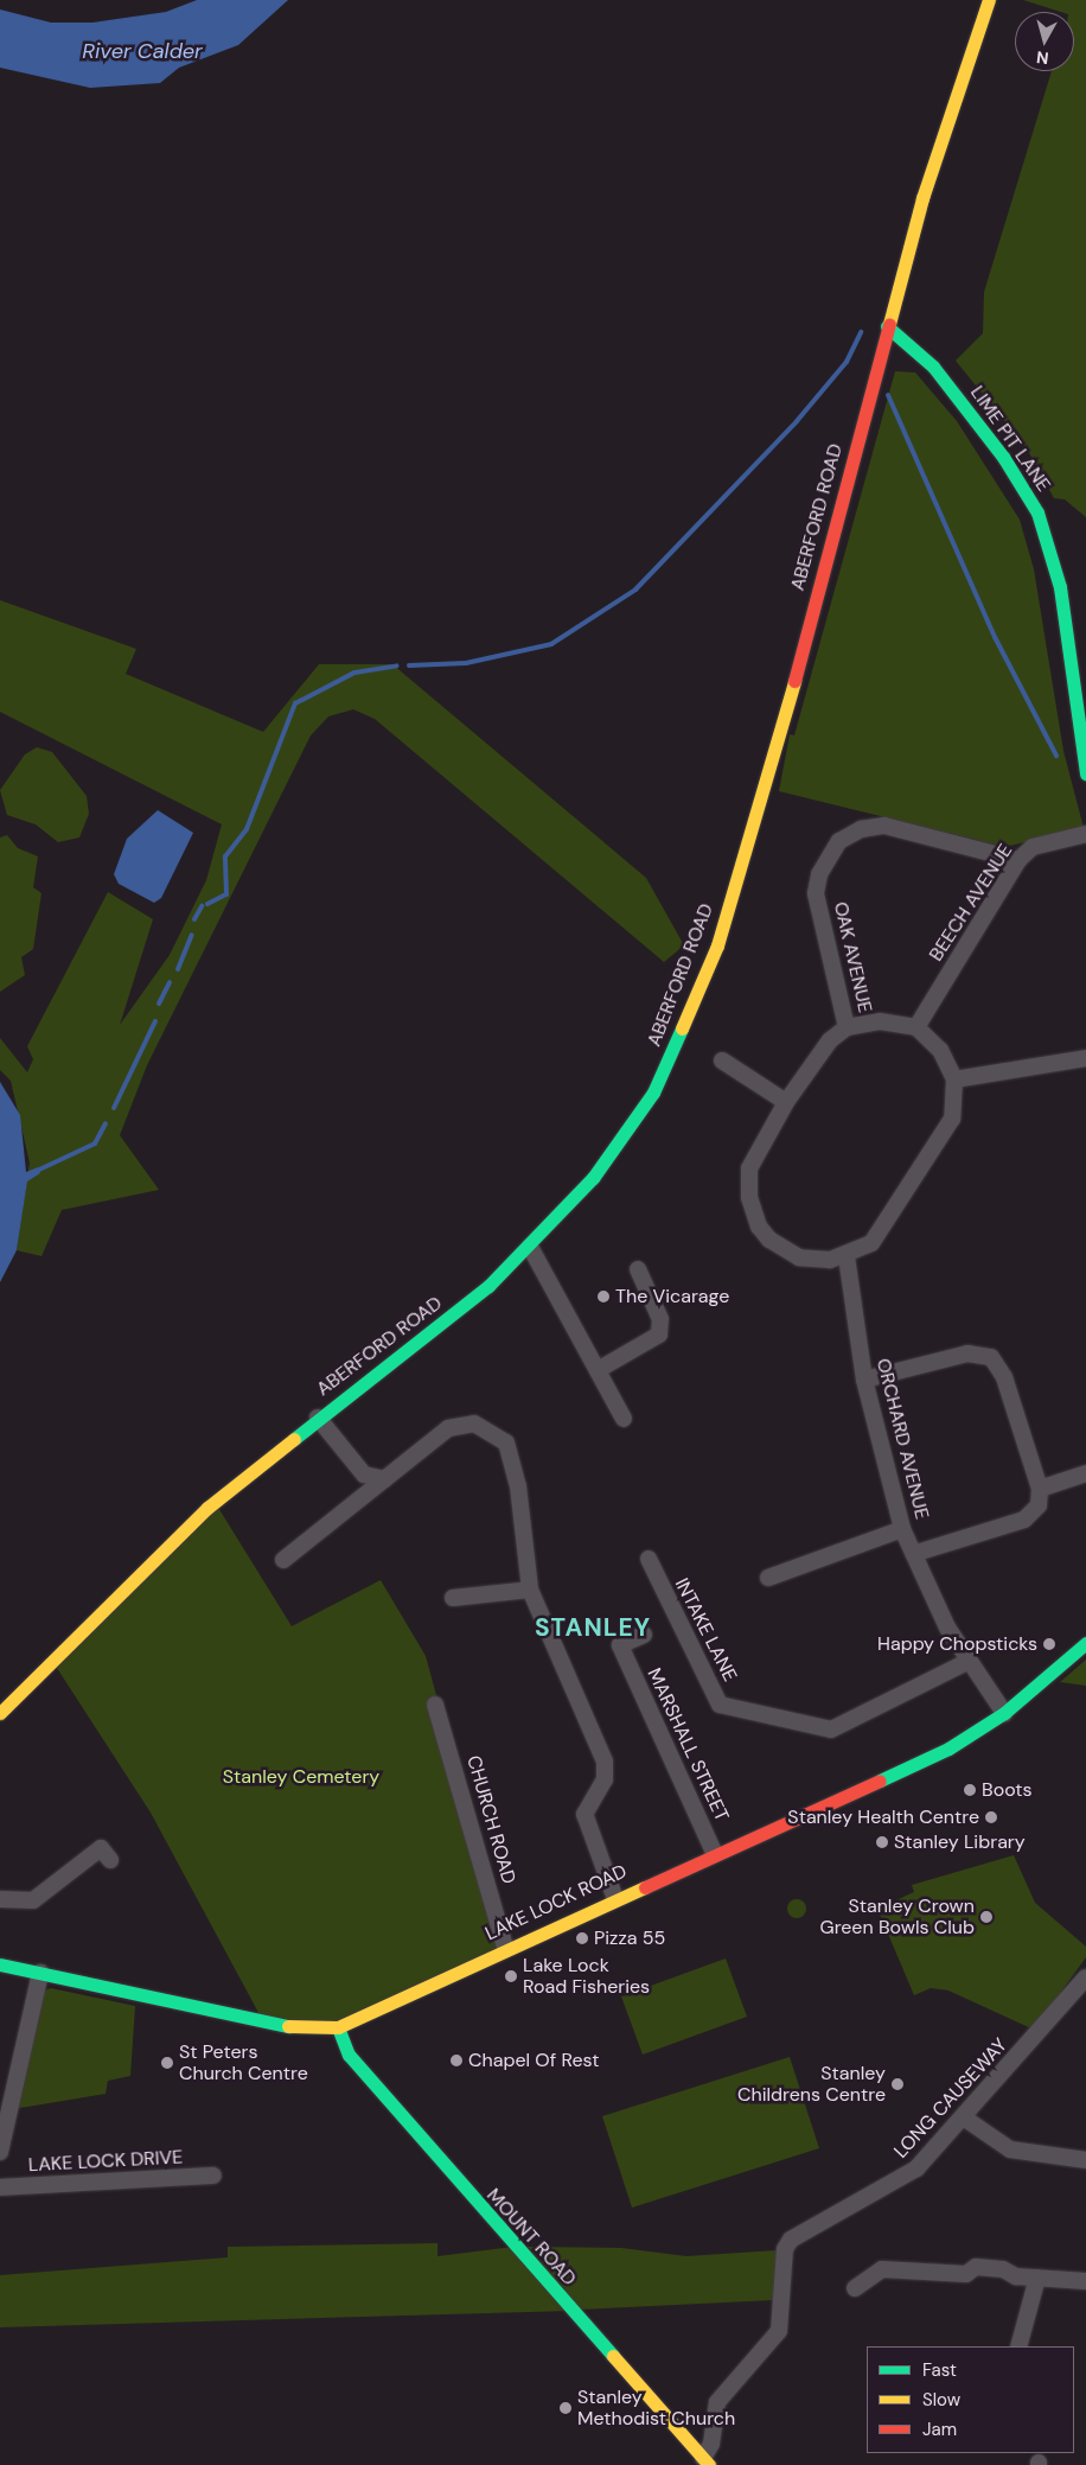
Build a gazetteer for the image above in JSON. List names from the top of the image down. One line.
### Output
{"streets":{"street":["LIME PIT LANE","ABERFORD ROAD","BEECH AVENUE","OAK AVENUE","ORCHARD AVENUE","INTAKE LANE","MARSHALL STREET","CHURCH ROAD","LAKE LOCK ROAD","LONG CAUSEWAY","LAKE LOCK DRIVE","MOUNT ROAD"]},"crossings":[["LIME PIT LANE","ABERFORD ROAD"],["BEECH AVENUE","OAK AVENUE"],["ORCHARD AVENUE","INTAKE LANE"],["ORCHARD AVENUE","LAKE LOCK ROAD"],["MARSHALL STREET","LAKE LOCK ROAD"],["CHURCH ROAD","LAKE LOCK ROAD"],["LAKE LOCK ROAD","LAKE LOCK DRIVE"],["LAKE LOCK ROAD","MOUNT ROAD"],["LONG CAUSEWAY","MOUNT ROAD"]],"districts":["STANLEY"],"water":["River Calder"],"parks":["Stanley Cemetery"],"places":["The Vicarage","Happy Chopsticks","Boots","Stanley Health Centre","Stanley Library","Stanley Crown Green Bowls Club","Pizza 55","Lake Lock Road Fisheries","Chapel Of Rest","St Peters Church Centre","Stanley Childrens Centre","Stanley Methodist Church"],"legend":["Fast","Slow","Jam"],"north":"bottom"}
